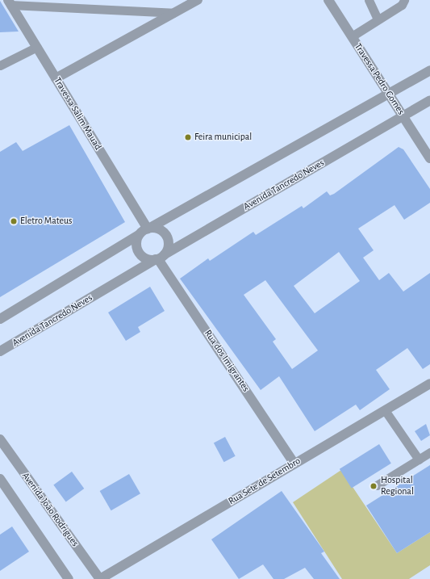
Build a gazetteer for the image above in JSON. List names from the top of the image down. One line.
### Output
{"streets":{"street":["Travessa Pedro Gomes","Travessa Salim Mauad","Avenida Tancredo Neves","Rua dos Imigrantes","Rua Sete de Setembro","Avenida João Rodrigues"]},"crossings":[["Travessa Pedro Gomes","Avenida Tancredo Neves"],["Travessa Salim Mauad","Avenida Tancredo Neves"],["Travessa Salim Mauad","Rua dos Imigrantes"],["Avenida Tancredo Neves","Rua dos Imigrantes"],["Rua dos Imigrantes","Rua Sete de Setembro"],["Rua Sete de Setembro","Avenida João Rodrigues"]],"places":["Feira municipal","Eletro Mateus","Hospital Regional"]}
